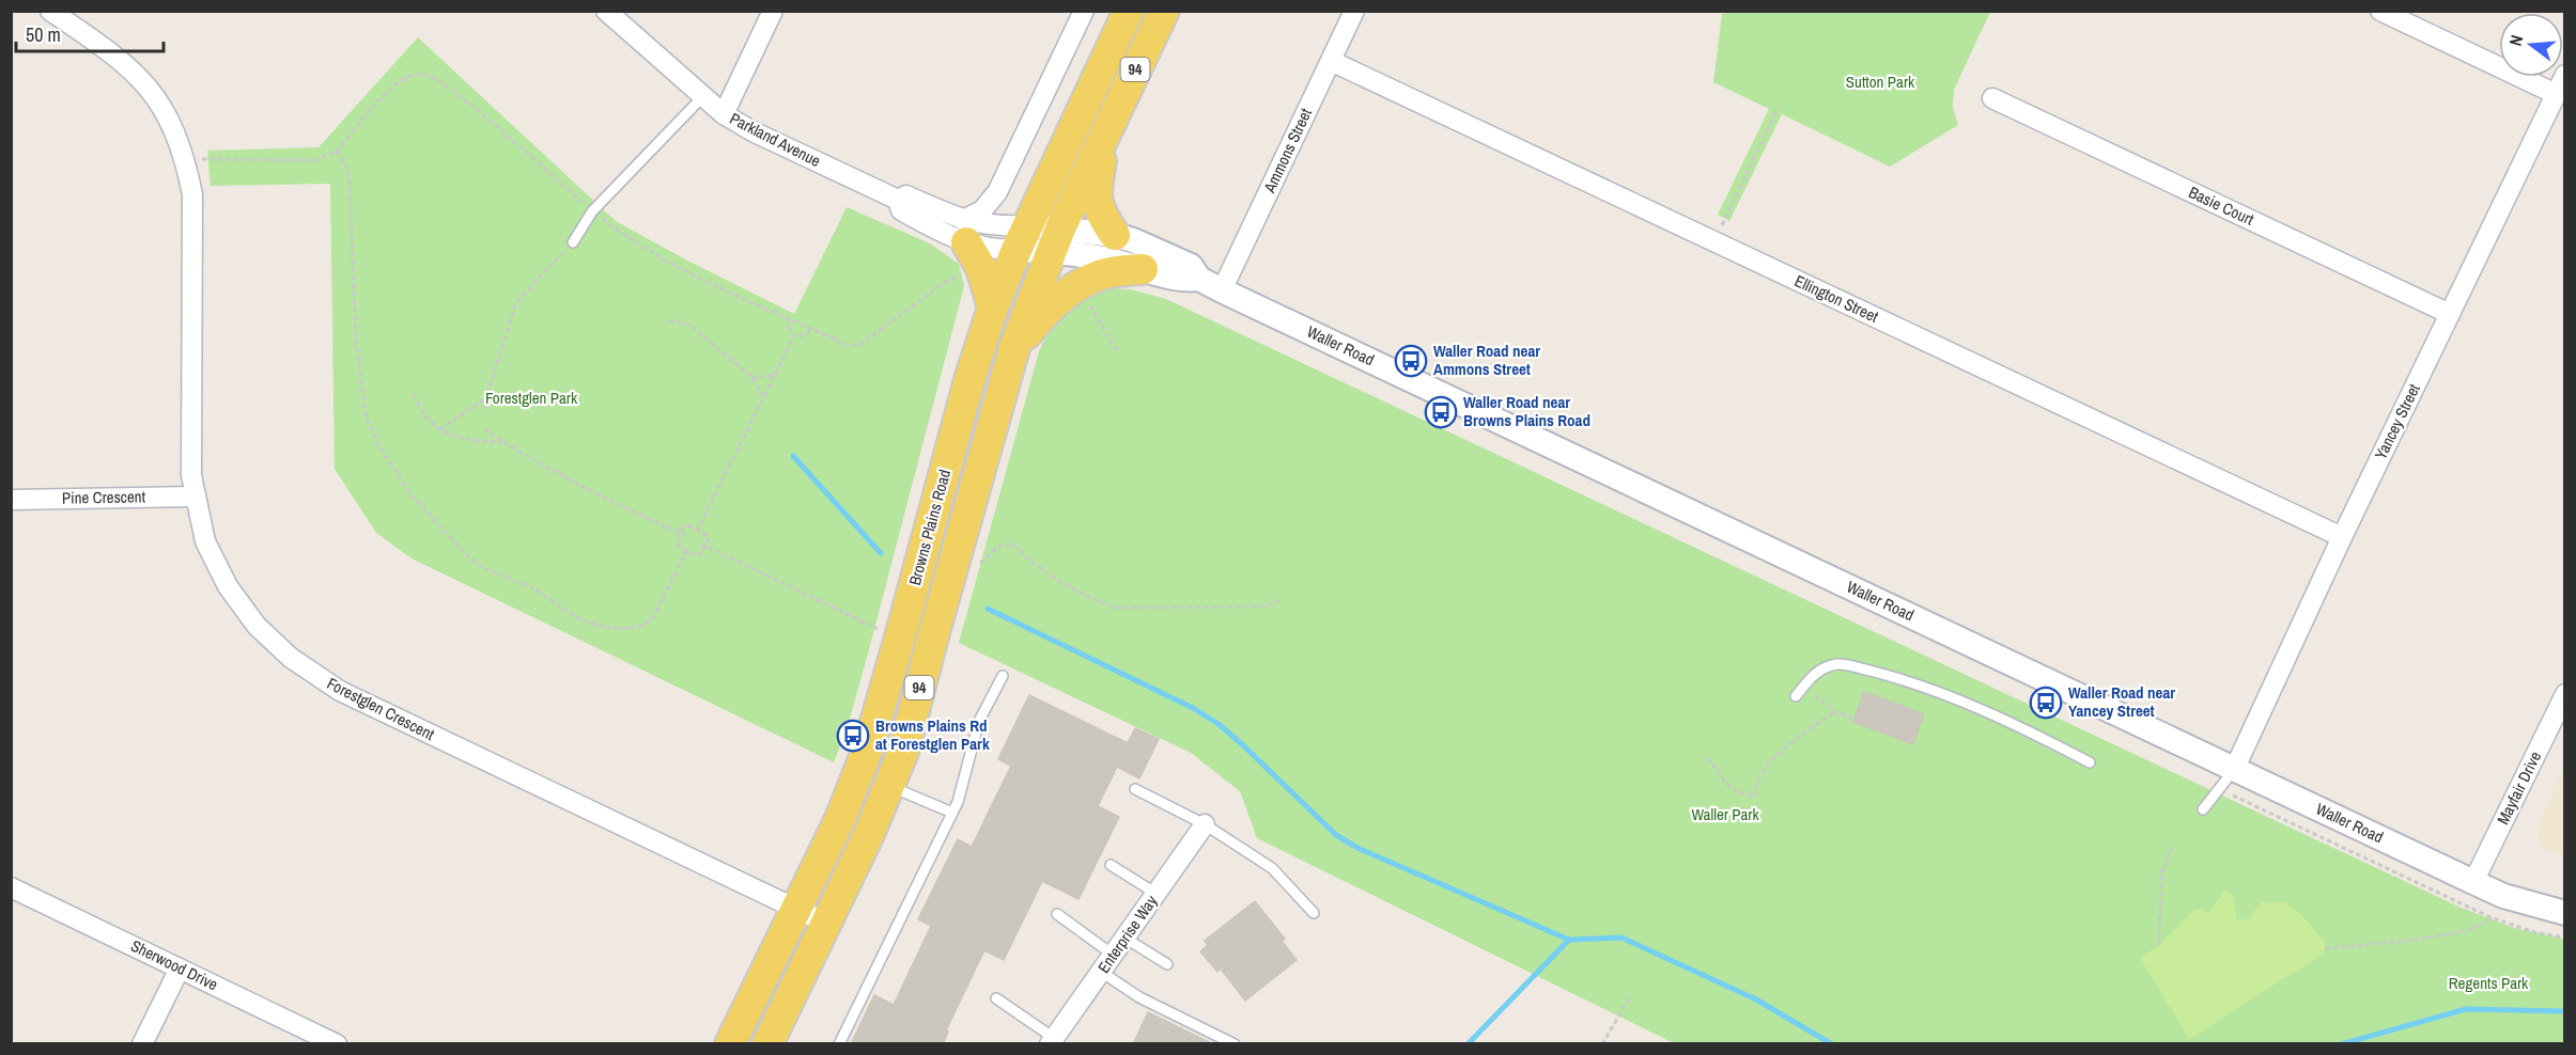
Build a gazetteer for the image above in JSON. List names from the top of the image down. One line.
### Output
{"streets":{"main road":["94","Browns Plains Road"],"street":["Parkland Avenue","Ammons Street","Basie Court","Ellington Street","Waller Road","Yancey Street","Pine Crescent","Forestglen Crescent","Mayfair Drive","Enterprise Way","Sherwood Drive"]},"crossings":[["Parkland Avenue","Waller Road"],["Parkland Avenue","Browns Plains Road"],["Ammons Street","Ellington Street"],["Ammons Street","Waller Road"],["Basie Court","Yancey Street"],["Ellington Street","Yancey Street"],["Waller Road","Yancey Street"],["Waller Road","Browns Plains Road"],["Waller Road","Mayfair Drive"],["Pine Crescent","Forestglen Crescent"],["Browns Plains Road","Forestglen Crescent"]],"parks":["Sutton Park","Forestglen Park","Waller Park","Regents Park"],"places":{"bus stop":["Waller Road near Ammons Street","Waller Road near Browns Plains Road","Waller Road near Yancey Street","Browns Plains Rd at Forestglen Park"]},"scale_bar":"50 m","north":"left"}
